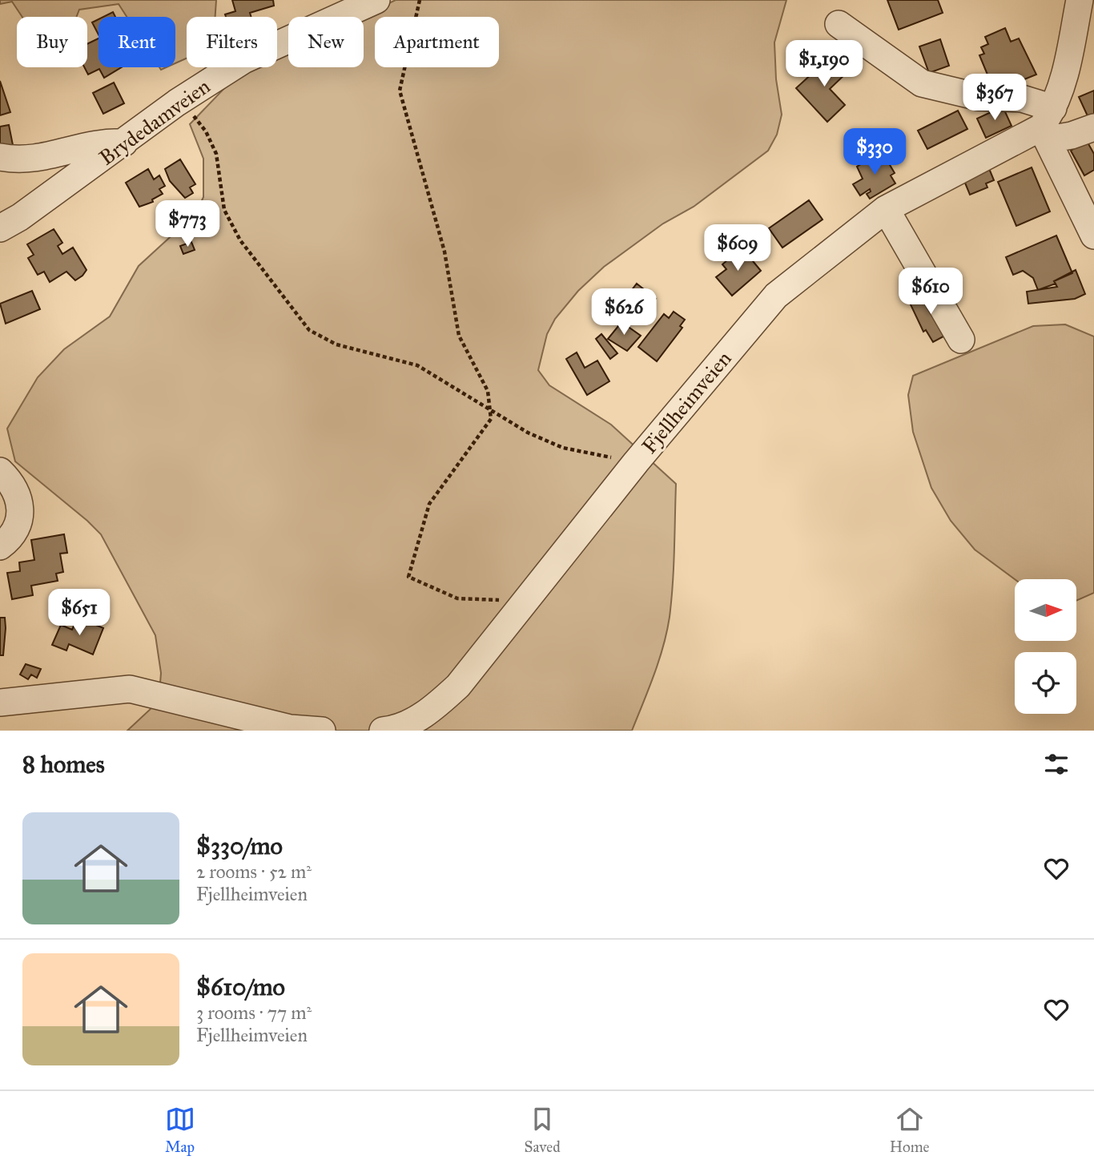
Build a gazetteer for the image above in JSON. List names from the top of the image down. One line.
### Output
{"streets":{"street":["Brydedamveien","Fjellheimveien"]},"north":"right","page":{"chip":["Buy","Rent","Filters","New","Apartment"],"price":["$1,190","$367","$330","$773","$609","$610","$626","$651"],"heading":"8 homes","list":[{"name":"$330/mo","note":"2 rooms · 52 m² · Fjellheimveien"},{"name":"$610/mo","note":"3 rooms · 77 m² · Fjellheimveien"}],"tabs":["Map","Saved","Home"]}}
